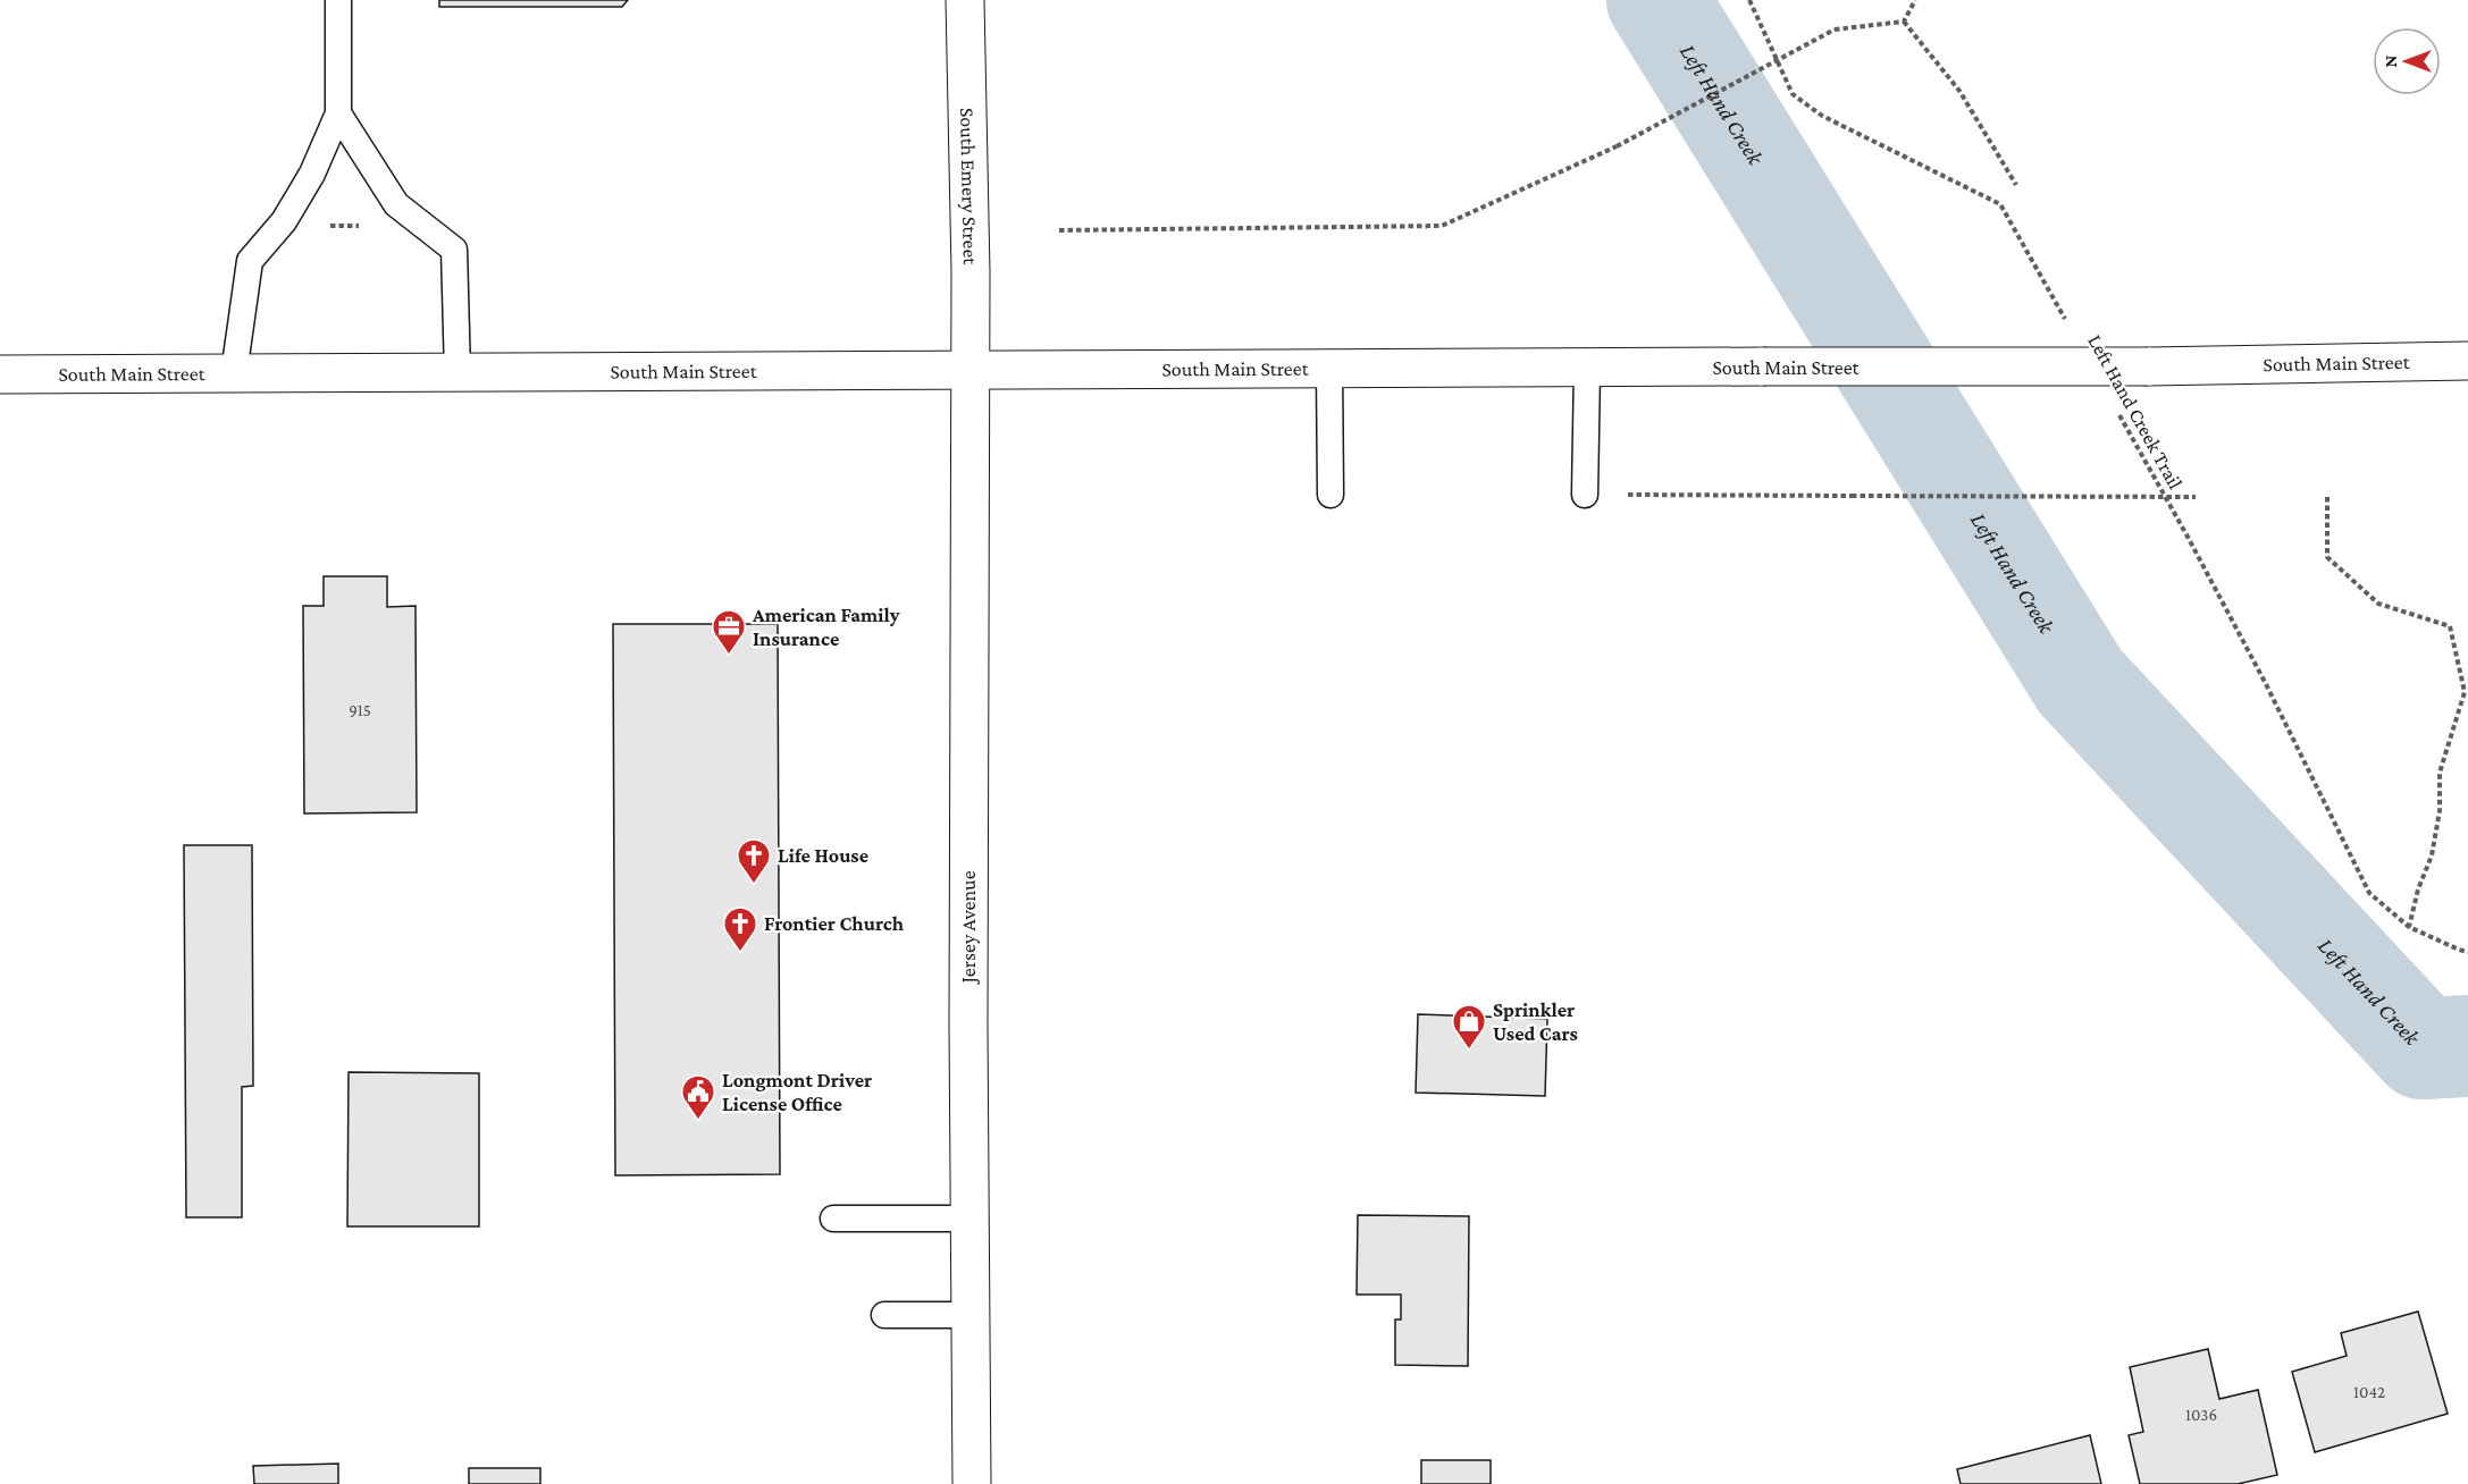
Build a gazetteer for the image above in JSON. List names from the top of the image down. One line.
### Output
{"streets":{"main road":["South Emery Street","South Main Street","Jersey Avenue"],"path":["Left Hand Creek Trail"]},"crossings":[["South Emery Street","South Main Street"],["South Emery Street","Jersey Avenue"],["South Main Street","Jersey Avenue"]],"water":["Left Hand Creek"],"places":{"office":["American Family Insurance"],"church":["Life House","Frontier Church"],"shop":["Sprinkler Used Cars"],"public building":["Longmont Driver License Office"]},"house_numbers":["915","1042","1036"],"north":"left"}
